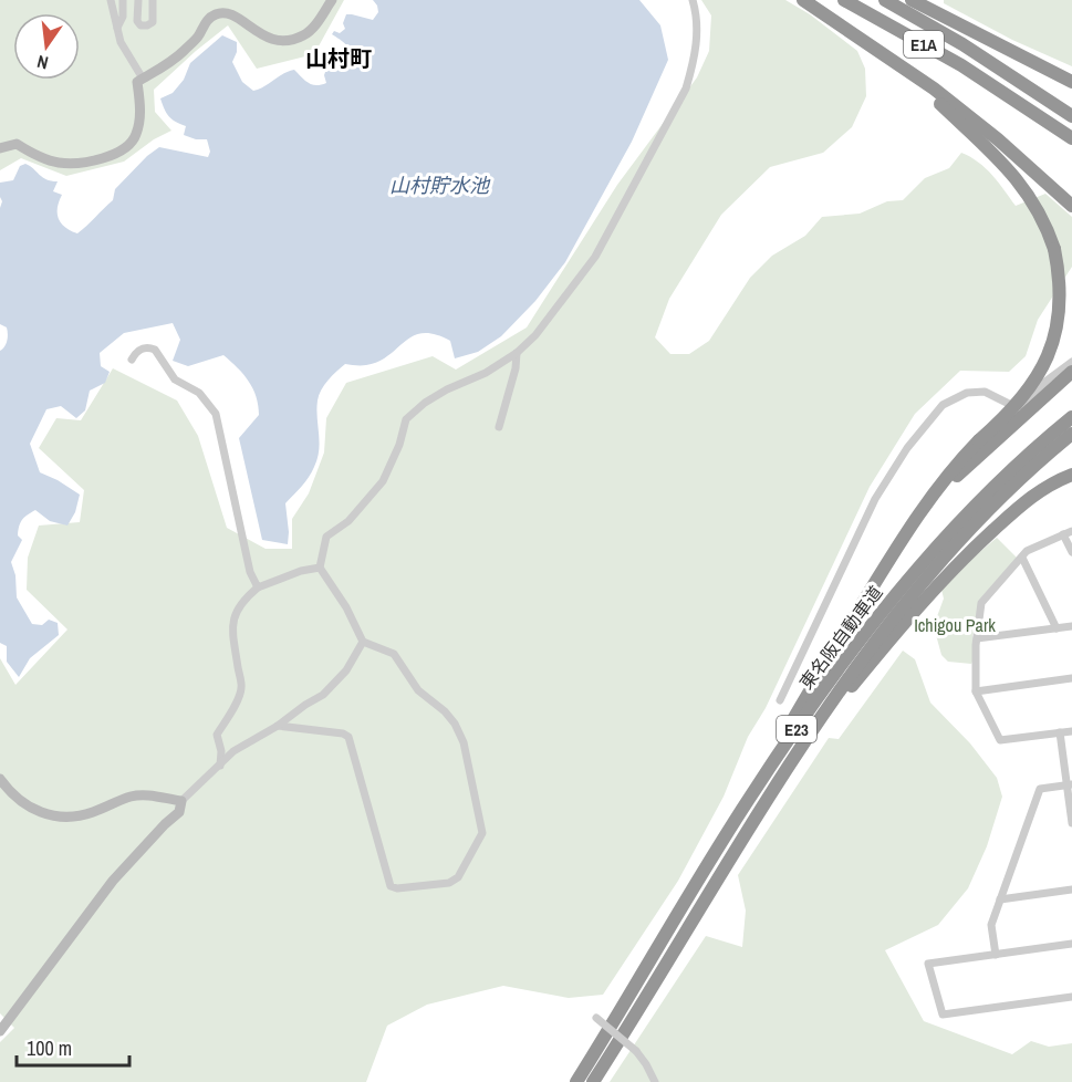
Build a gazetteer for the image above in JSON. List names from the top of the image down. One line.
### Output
{"streets":{"highway":["E1A","東名阪自動車道","E23"]},"districts":["山村町"],"water":["山村貯水池"],"parks":["Ichigou Park"],"scale_bar":"100 m","north":"bottom"}
